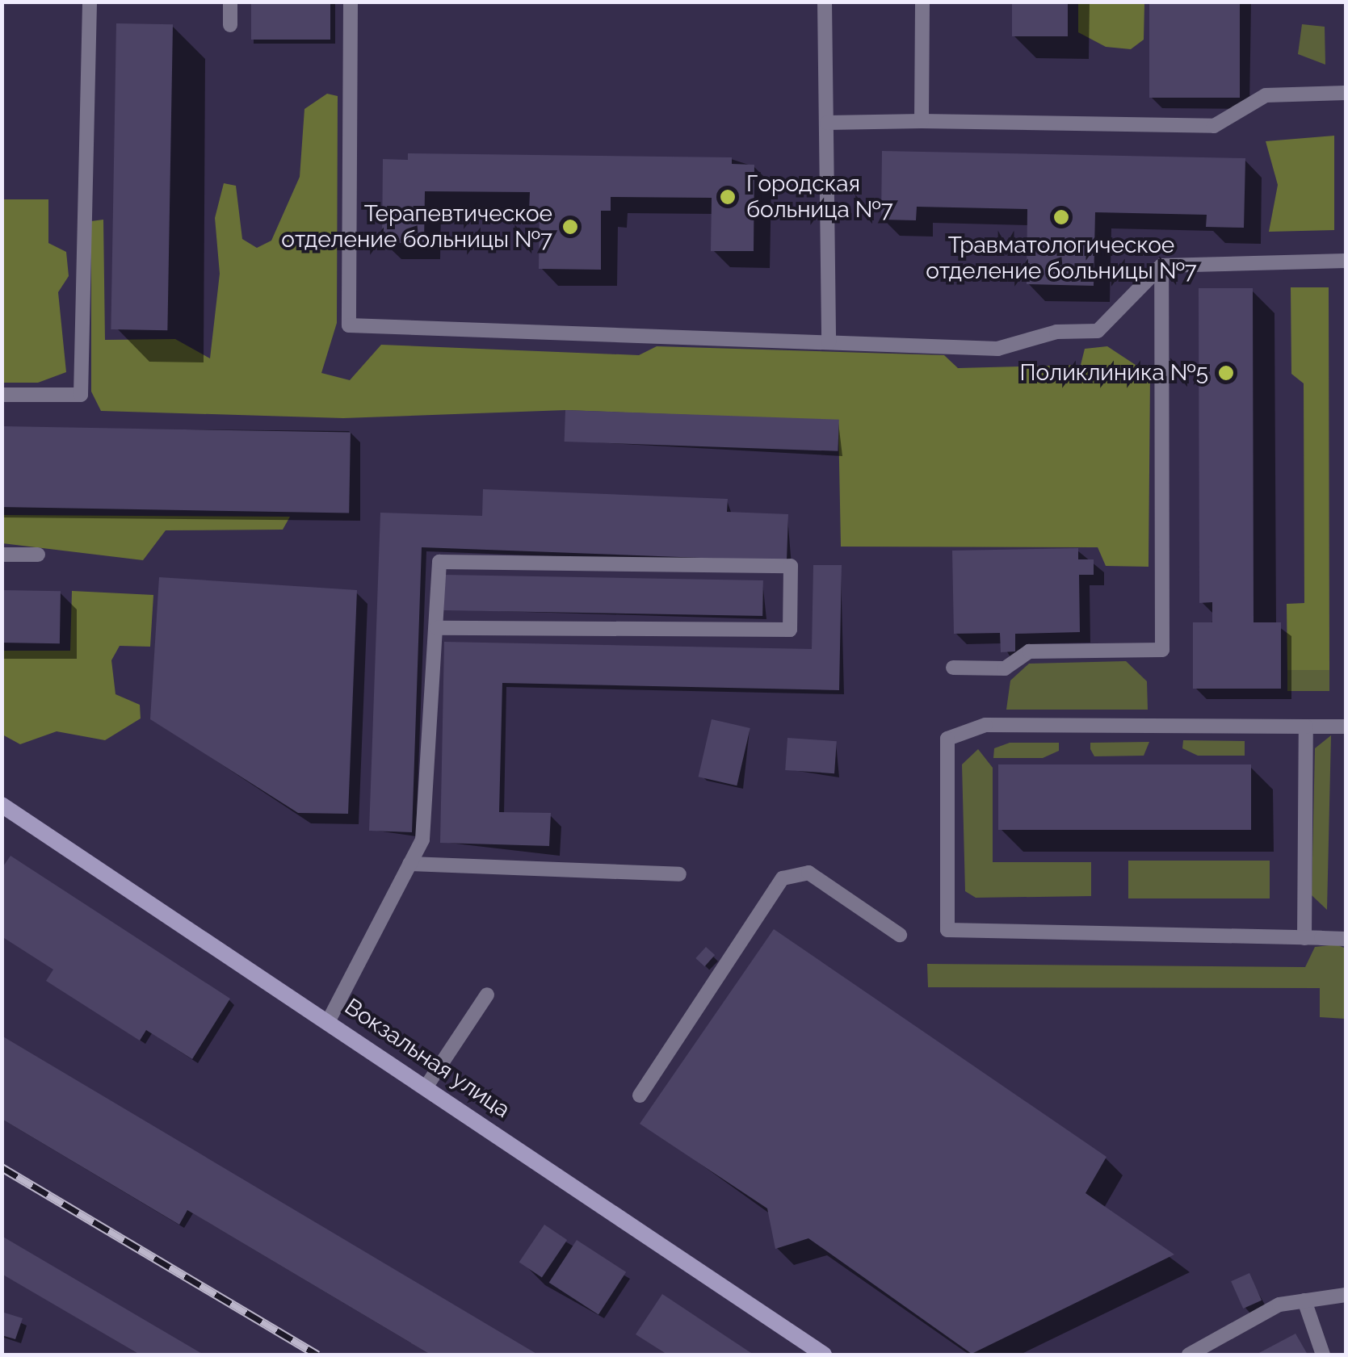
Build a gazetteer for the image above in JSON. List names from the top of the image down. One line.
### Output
{"streets":{"street":["Вокзальная улица"]},"places":["Городская больница №7","Травматологическое отделение больницы №7","Терапевтическое отделение больницы №7","Поликлиника №5"]}
